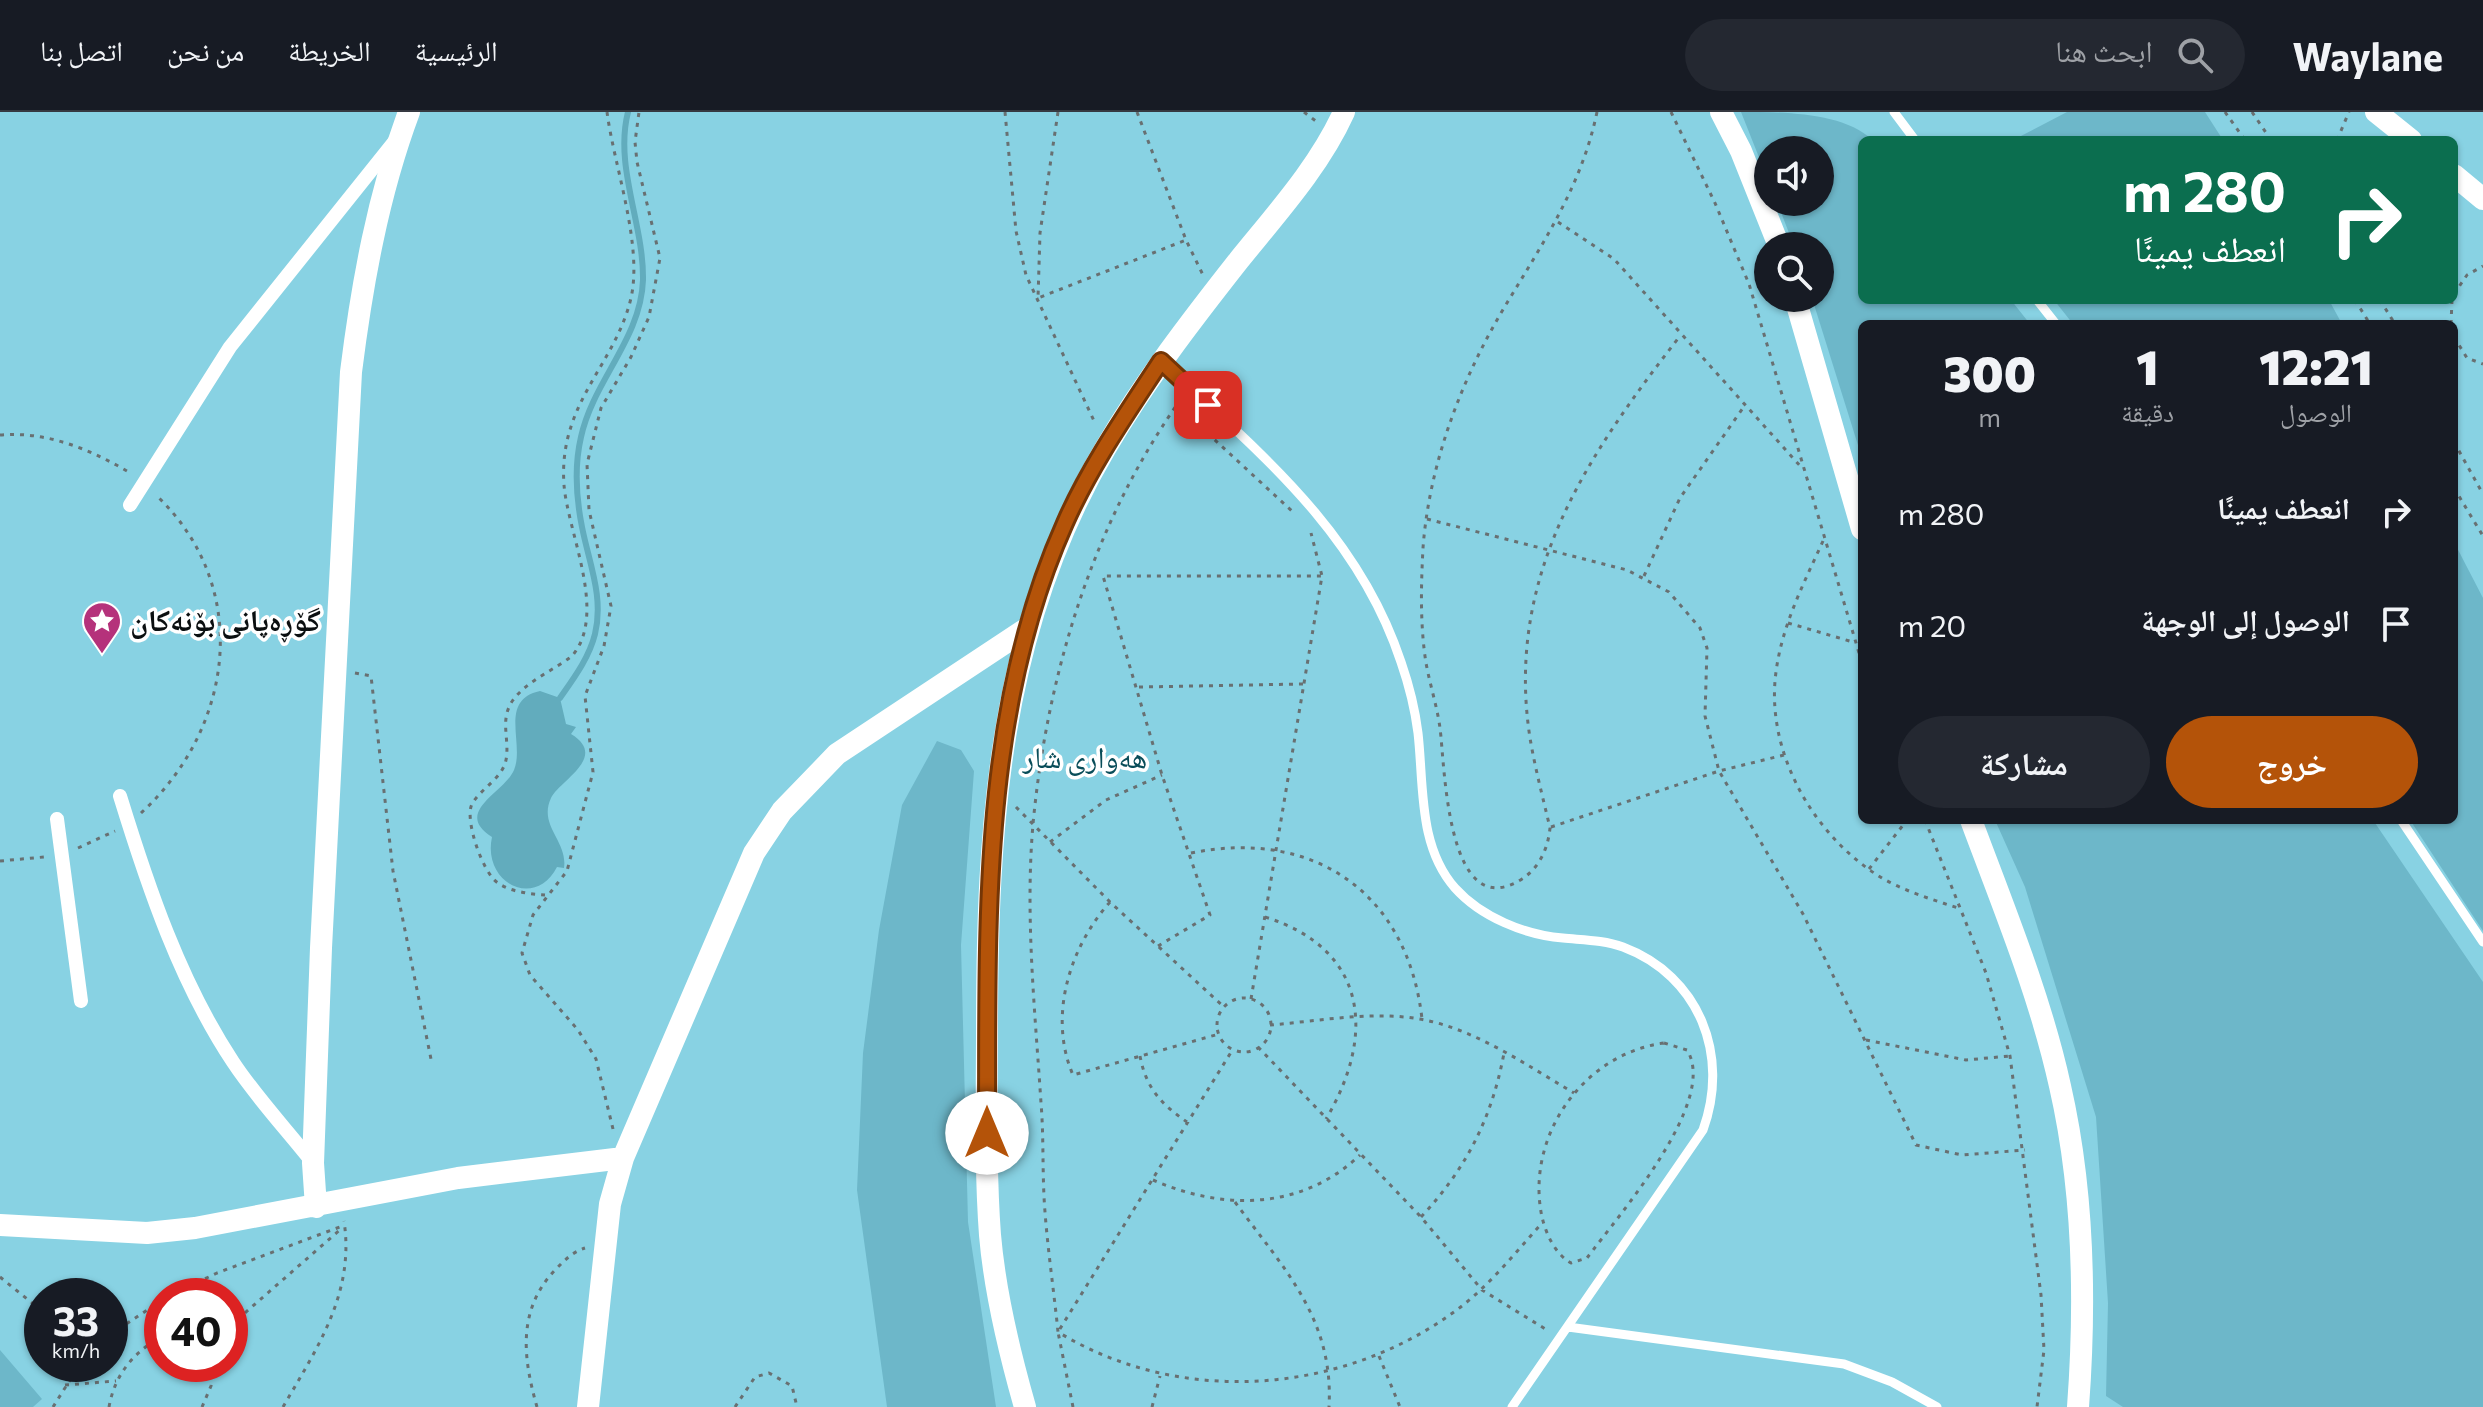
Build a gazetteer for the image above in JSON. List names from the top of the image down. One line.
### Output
{"parks":["هەواری شار"],"places":{"place":["گۆڕەپانی بۆنەکان"]},"page":{"header":"Waylane","search":"ابحث هنا","nav":["الرئيسية","الخريطة","من نحن","اتصل بنا"],"turn":["280 m","انعطف يمينًا"],"eta":["12:21","الوصول","1","دقيقة","300","m"],"list":[{"name":"انعطف يمينًا","value":"280 m"},{"name":"الوصول إلى الوجهة","value":"20 m"}],"buttons":["خروج","مشاركة"],"speed":"33 km/h","limit":"40"}}
